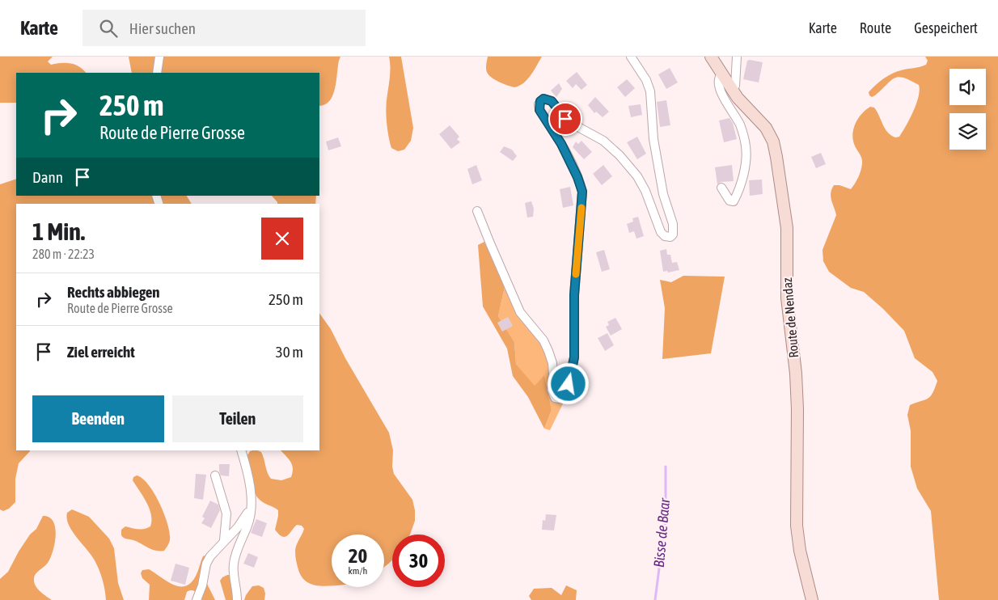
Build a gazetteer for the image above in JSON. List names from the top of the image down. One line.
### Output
{"streets":{"main road":["Route de Nendaz"]},"water":["Bisse de Baar"],"page":{"header":"Karte","search":"Hier suchen","nav":["Karte","Route","Gespeichert"],"turn":["250 m","Route de Pierre Grosse"],"then":"Dann","heading":["1 Min.","280 m · 22:23"],"list":[{"name":"Rechts abbiegen","note":"Route de Pierre Grosse","value":"250 m"},{"name":"Ziel erreicht","value":"30 m"}],"buttons":["Beenden","Teilen"],"speed":"20 km/h","limit":"30"}}
